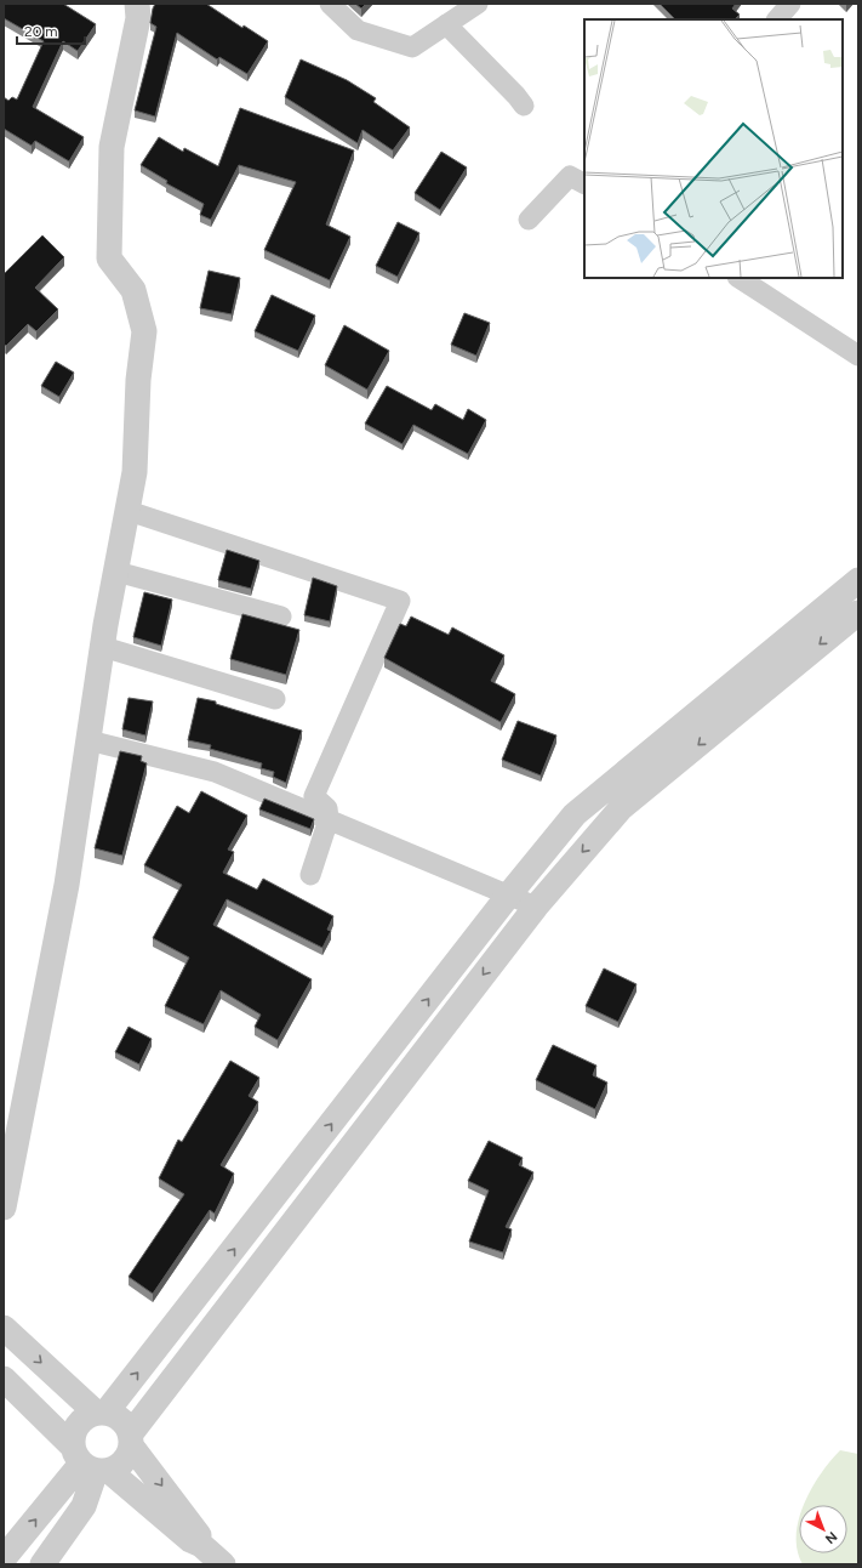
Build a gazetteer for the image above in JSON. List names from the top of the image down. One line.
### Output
{"scale_bar":"20 m","north":"bottom right"}
